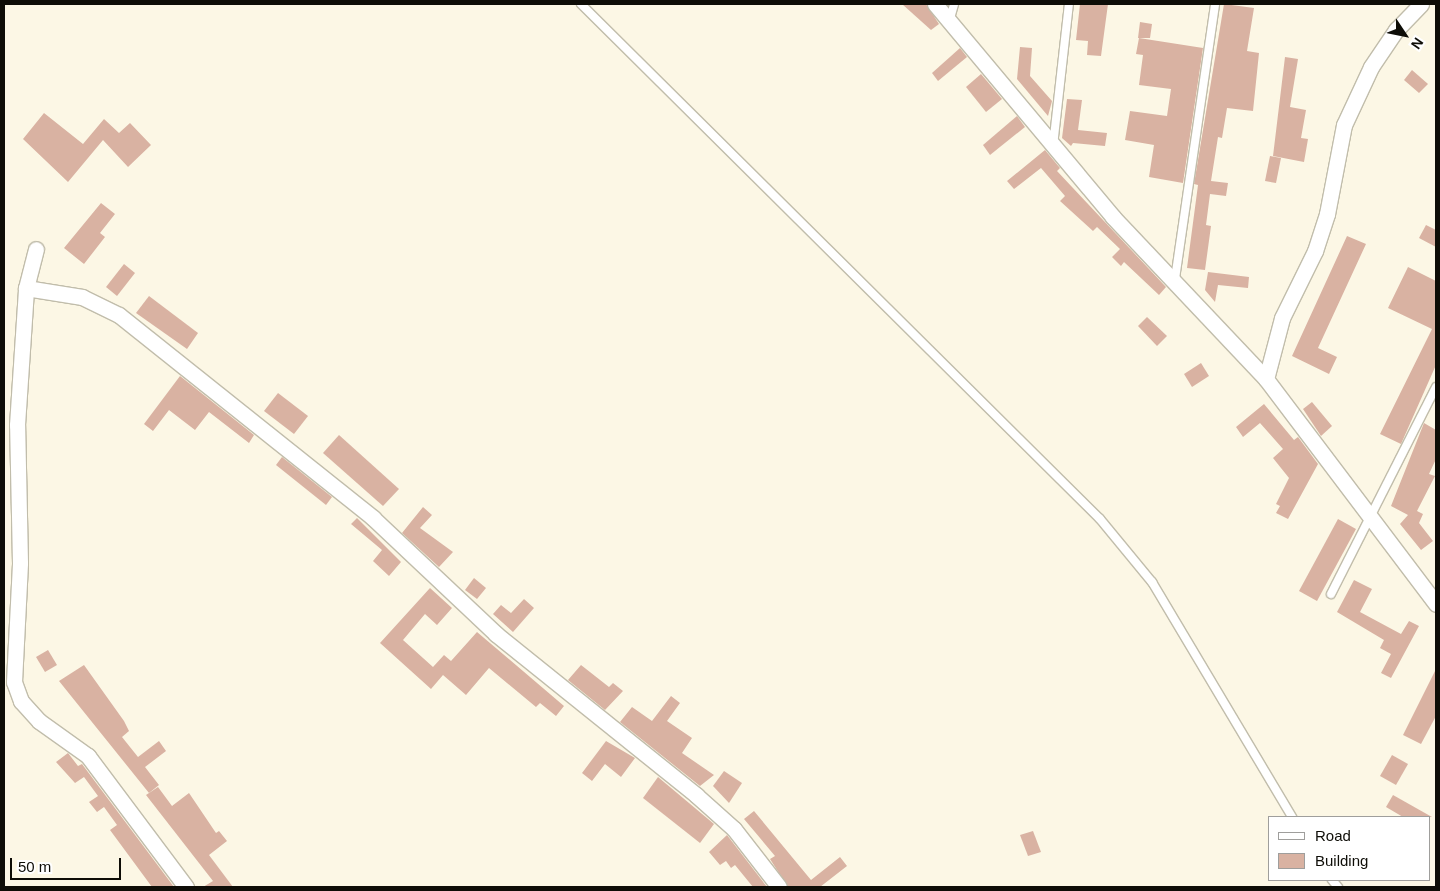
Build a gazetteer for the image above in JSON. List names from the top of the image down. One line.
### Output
{"legend":["Road","Building"],"scale_bar":"50 m","north":"bottom right"}
